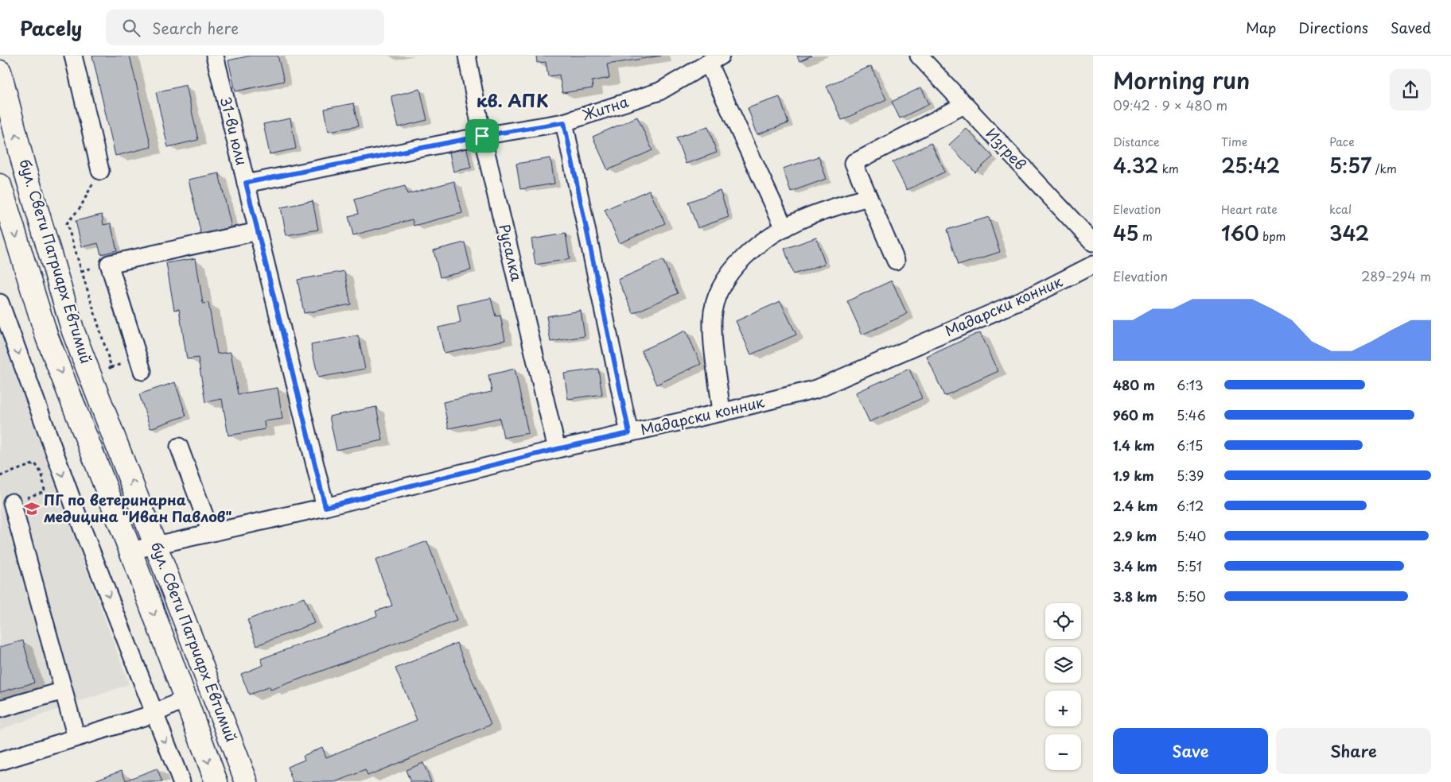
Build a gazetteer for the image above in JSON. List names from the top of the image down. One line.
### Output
{"streets":{"main road":["бул. Свети Патриарх Евтимий"],"street":["Житна","31-ви юли","Изгрев","Русалка","Мадарски конник"]},"crossings":[["Житна","31-ви юли"],["Житна","Русалка"],["31-ви юли","Мадарски конник"],["Русалка","Мадарски конник"],["бул. Свети Патриарх Евтимий","Мадарски конник"]],"districts":["кв. АПК"],"places":{"school or university":["ПГ по ветеринарна медицина \"Иван Павлов\""]},"page":{"header":"Pacely","search":"Search here","nav":["Map","Directions","Saved"],"heading":["Morning run","09:42 · 9 × 480 m"],"stats":[["Distance","4.32 km"],["Time","25:42"],["Pace","5:57 /km"],["Elevation","45 m"],["Heart rate","160 bpm"],["kcal","342"]],"chart":["Elevation","289–294 m"],"list":[{"name":"480 m","note":"6:13"},{"name":"960 m","note":"5:46"},{"name":"1.4 km","note":"6:15"},{"name":"1.9 km","note":"5:39"},{"name":"2.4 km","note":"6:12"},{"name":"2.9 km","note":"5:40"},{"name":"3.4 km","note":"5:51"},{"name":"3.8 km","note":"5:50"}],"map_buttons":["+","−"],"buttons":["Save","Share"]}}
